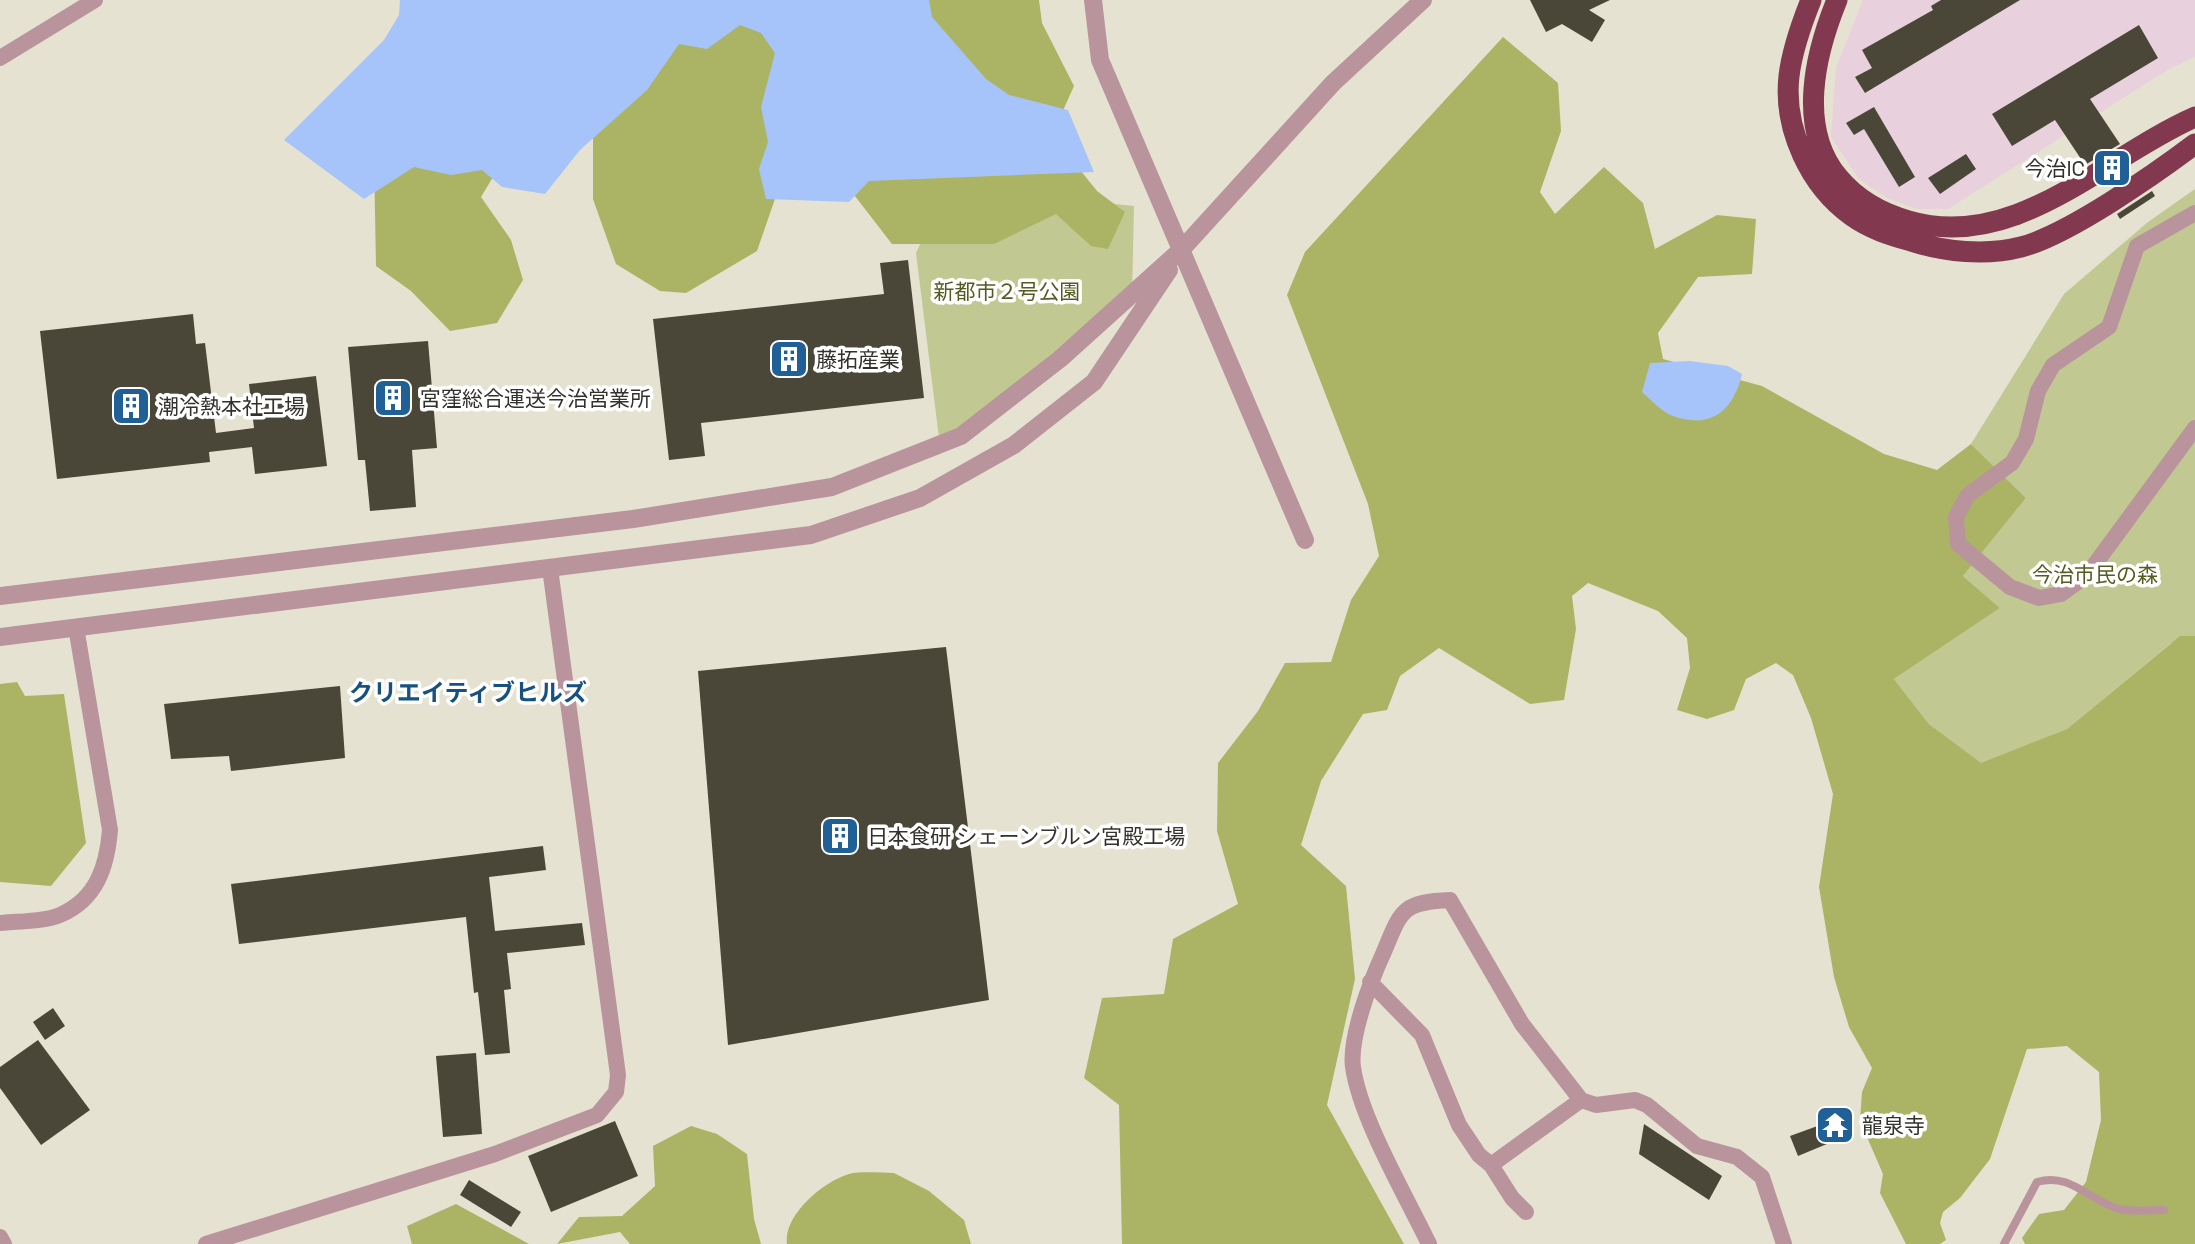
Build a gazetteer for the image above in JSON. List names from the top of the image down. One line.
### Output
{"districts":["クリエイティブヒルズ"],"parks":["新都市２号公園","今治市民の森"],"places":{"building":["今治IC","藤拓産業","宮窪総合運送今治営業所","潮冷熱本社工場","日本食研 シェーンブルン宮殿工場"],"temple":["龍泉寺"]}}
